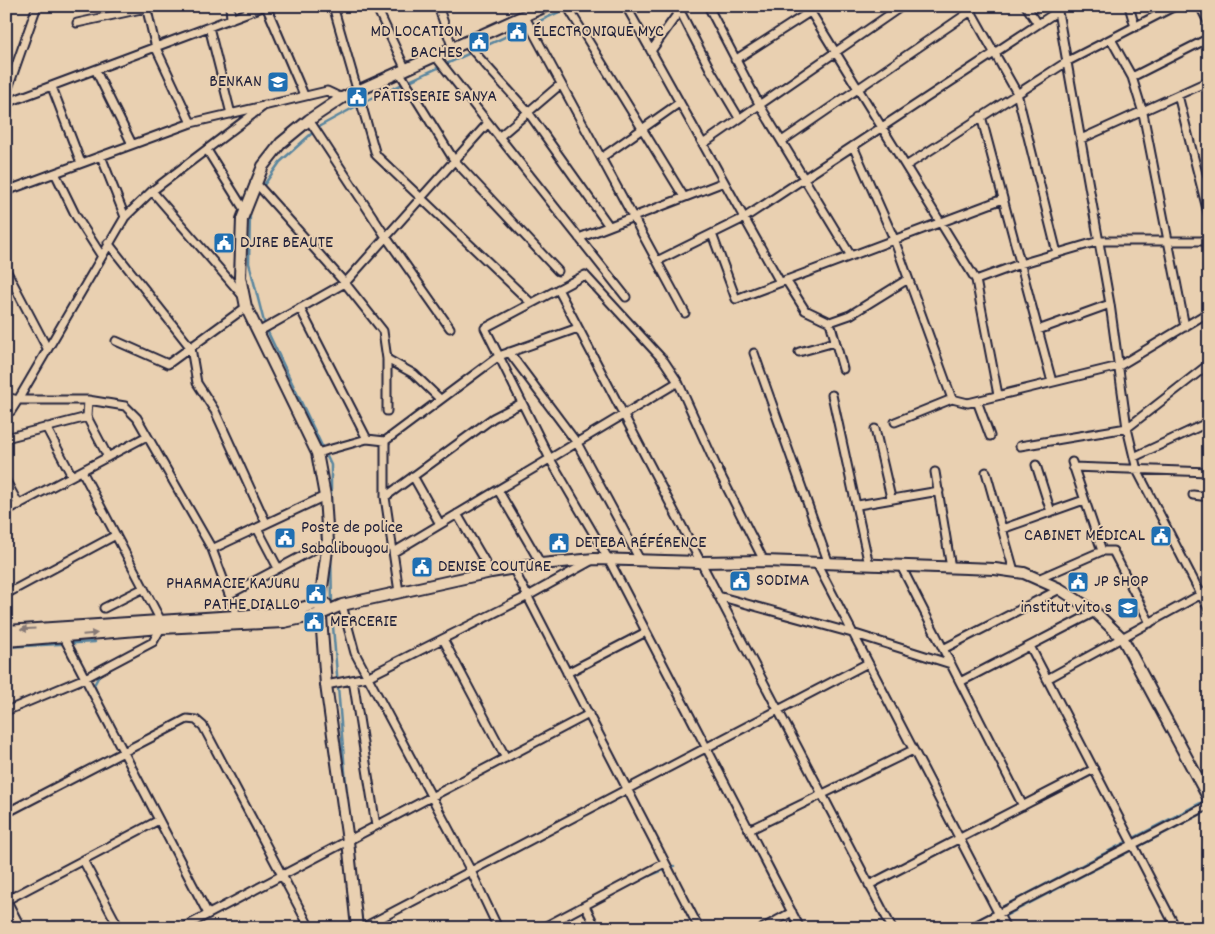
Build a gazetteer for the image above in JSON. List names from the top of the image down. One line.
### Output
{"places":{"public building":["ÉLECTRONIQUE MYC","MD LOCATION BACHES","PÂTISSERIE SANYA","DJIRE BEAUTE","CABINET MÉDICAL","Poste de police Sabalibougou","DETEBA RÉFÉRENCE","DENISE COUTURE","SODIMA","JP SHOP","PHARMACIE KAJURU PATHE DIALLO","MERCERIE"],"school or university":["BENKAN","institut vito s"]}}
